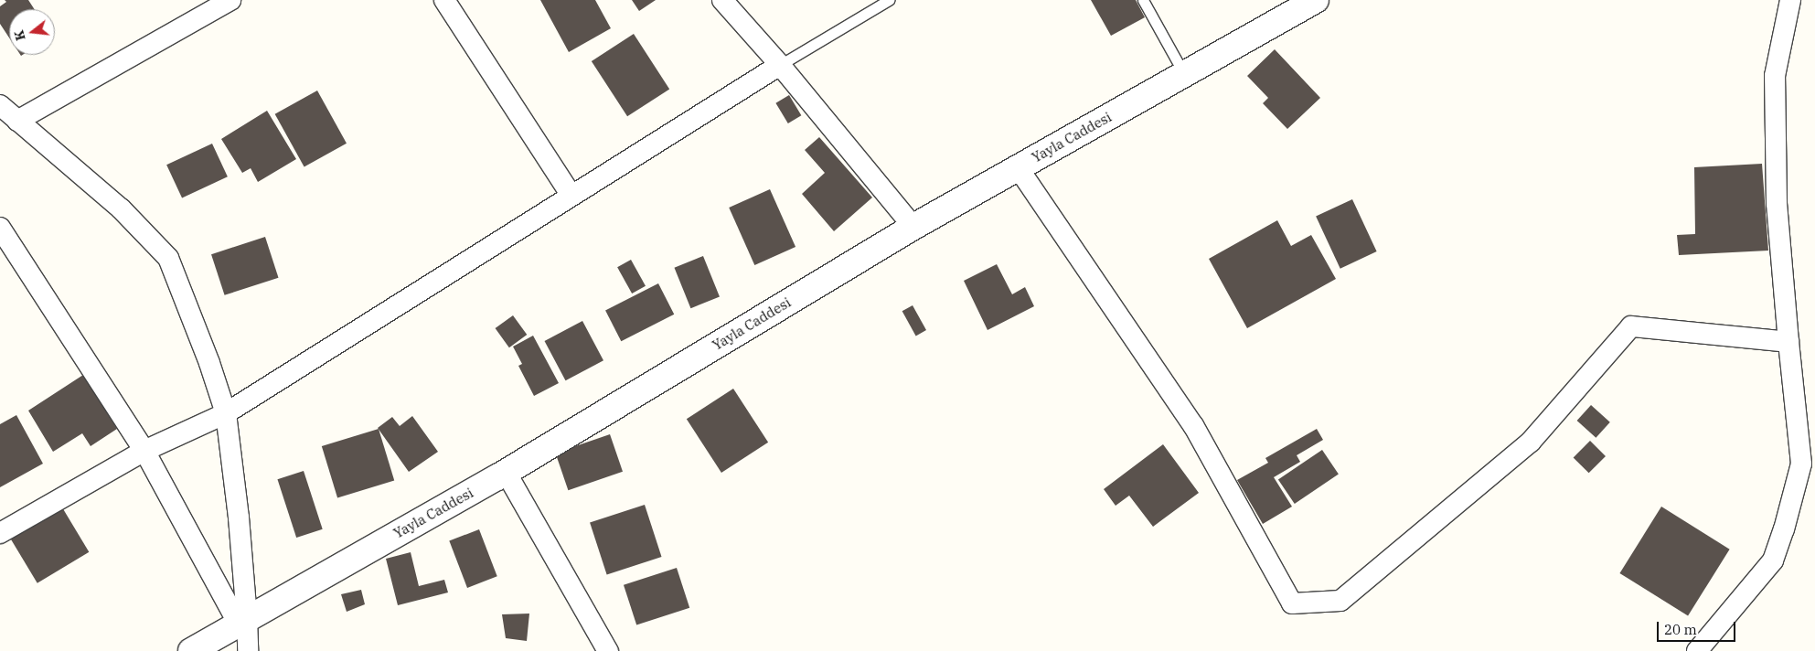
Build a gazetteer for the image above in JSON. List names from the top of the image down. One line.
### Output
{"streets":{"street":["Yayla Caddesi"]},"scale_bar":"20 m","north":"left"}
